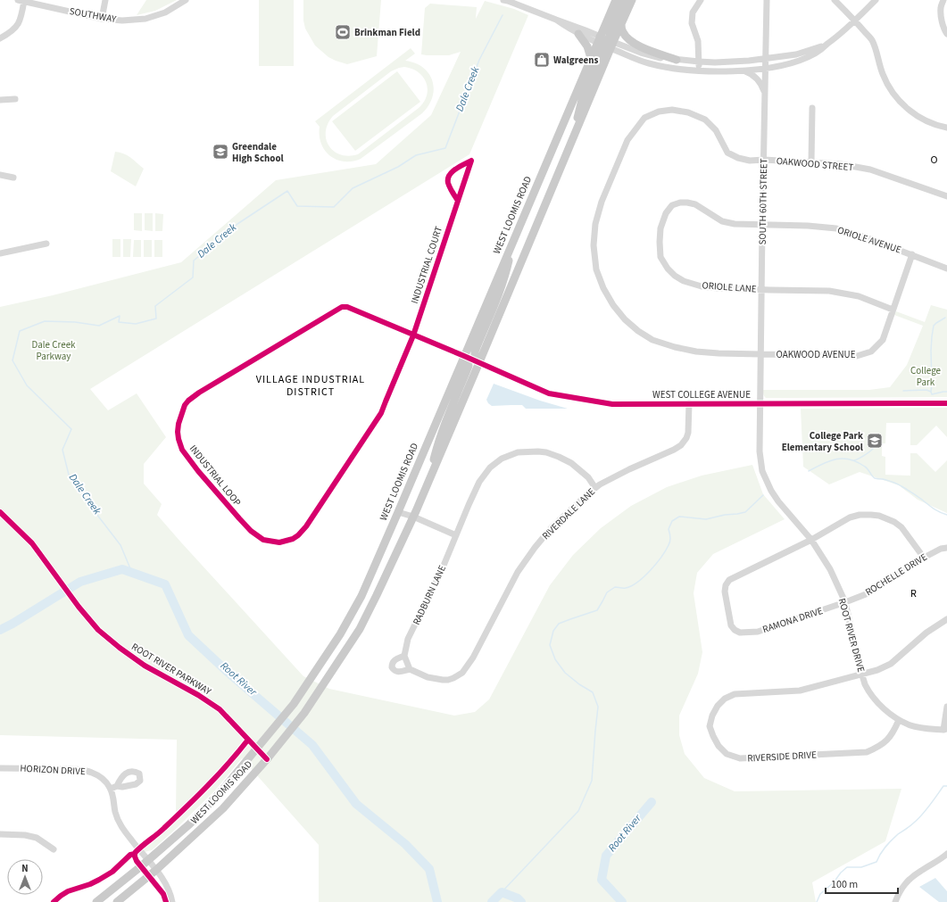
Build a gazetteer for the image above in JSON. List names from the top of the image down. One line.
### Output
{"streets":{"main road":["WEST LOOMIS ROAD"],"street":["SOUTHWAY","OAKWOOD STREET","SOUTH 60TH STREET","ORIOLE AVENUE","INDUSTRIAL COURT","ORIOLE LANE","OAKWOOD AVENUE","WEST COLLEGE AVENUE","INDUSTRIAL LOOP","RIVERDALE LANE","ROCHELLE DRIVE","RADBURN LANE","RAMONA DRIVE","ROOT RIVER DRIVE","ROOT RIVER PARKWAY","RIVERSIDE DRIVE","HORIZON DRIVE"]},"crossings":[["OAKWOOD STREET","SOUTH 60TH STREET"],["OAKWOOD STREET","OAKWOOD AVENUE"],["SOUTH 60TH STREET","ORIOLE AVENUE"],["SOUTH 60TH STREET","ORIOLE LANE"],["SOUTH 60TH STREET","OAKWOOD AVENUE"],["SOUTH 60TH STREET","WEST COLLEGE AVENUE"],["SOUTH 60TH STREET","ROOT RIVER DRIVE"],["WEST LOOMIS ROAD","WEST COLLEGE AVENUE"],["WEST LOOMIS ROAD","INDUSTRIAL LOOP"],["WEST LOOMIS ROAD","ROOT RIVER PARKWAY"],["WEST LOOMIS ROAD","HORIZON DRIVE"],["ORIOLE AVENUE","ORIOLE LANE"],["ORIOLE AVENUE","OAKWOOD AVENUE"],["INDUSTRIAL COURT","INDUSTRIAL LOOP"],["ORIOLE LANE","OAKWOOD AVENUE"],["WEST COLLEGE AVENUE","INDUSTRIAL LOOP"],["WEST COLLEGE AVENUE","RIVERDALE LANE"],["WEST COLLEGE AVENUE","ROOT RIVER DRIVE"],["RIVERDALE LANE","RADBURN LANE"],["ROCHELLE DRIVE","RAMONA DRIVE"],["ROCHELLE DRIVE","ROOT RIVER DRIVE"],["RAMONA DRIVE","ROOT RIVER DRIVE"],["ROOT RIVER DRIVE","RIVERSIDE DRIVE"]],"districts":["O","VILLAGE INDUSTRIAL DISTRICT","R"],"water":["Dale Creek","Root River"],"parks":["Dale Creek Parkway","College Park"],"places":{"sports":["Brinkman Field"],"shop":["Walgreens"],"school or university":["Greendale High School","College Park Elementary School"]},"scale_bar":"100 m","north":"top"}
